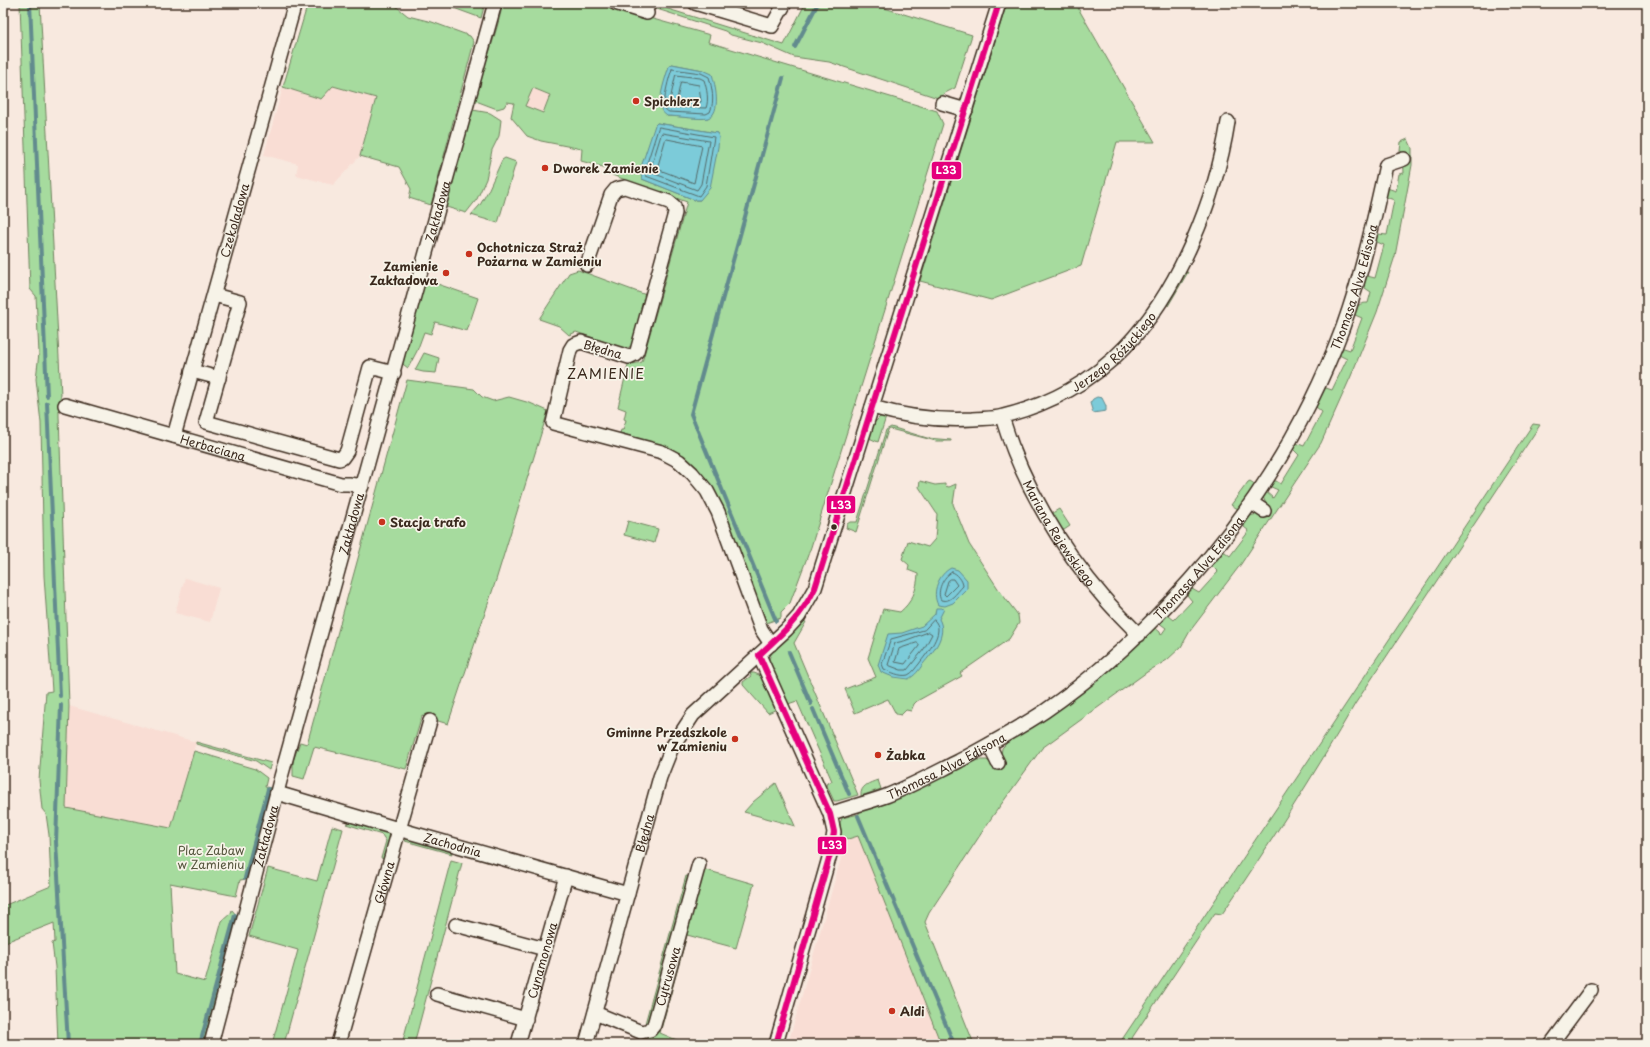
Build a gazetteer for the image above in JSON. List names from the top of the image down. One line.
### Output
{"streets":{"street":["Zakładowa","Czekoladowa","Thomasa Alva Edisona","Błędna","Jerzego Różyckiego","Herbaciana","Mariana Rejewskiego","Zachodnia","Główna","Cynamonowa","Cytrusowa"]},"crossings":[["Zakładowa","Herbaciana"],["Zakładowa","Zachodnia"],["Czekoladowa","Herbaciana"],["Thomasa Alva Edisona","Mariana Rejewskiego"],["Błędna","Jerzego Różyckiego"],["Błędna","Zachodnia"],["Błędna","Cytrusowa"],["Jerzego Różyckiego","Mariana Rejewskiego"],["Zachodnia","Główna"],["Zachodnia","Cynamonowa"]],"districts":["ZAMIENIE"],"parks":["Plac Zabaw w Zamieniu"],"places":["Spichlerz","Dworek Zamienie","Ochotnicza Straż Pożarna w Zamieniu","Zamienie Zakładowa","Stacja trafo","Gminne Przedszkole w Zamieniu","Żabka","Aldi"],"lines":["transit line L33"]}
